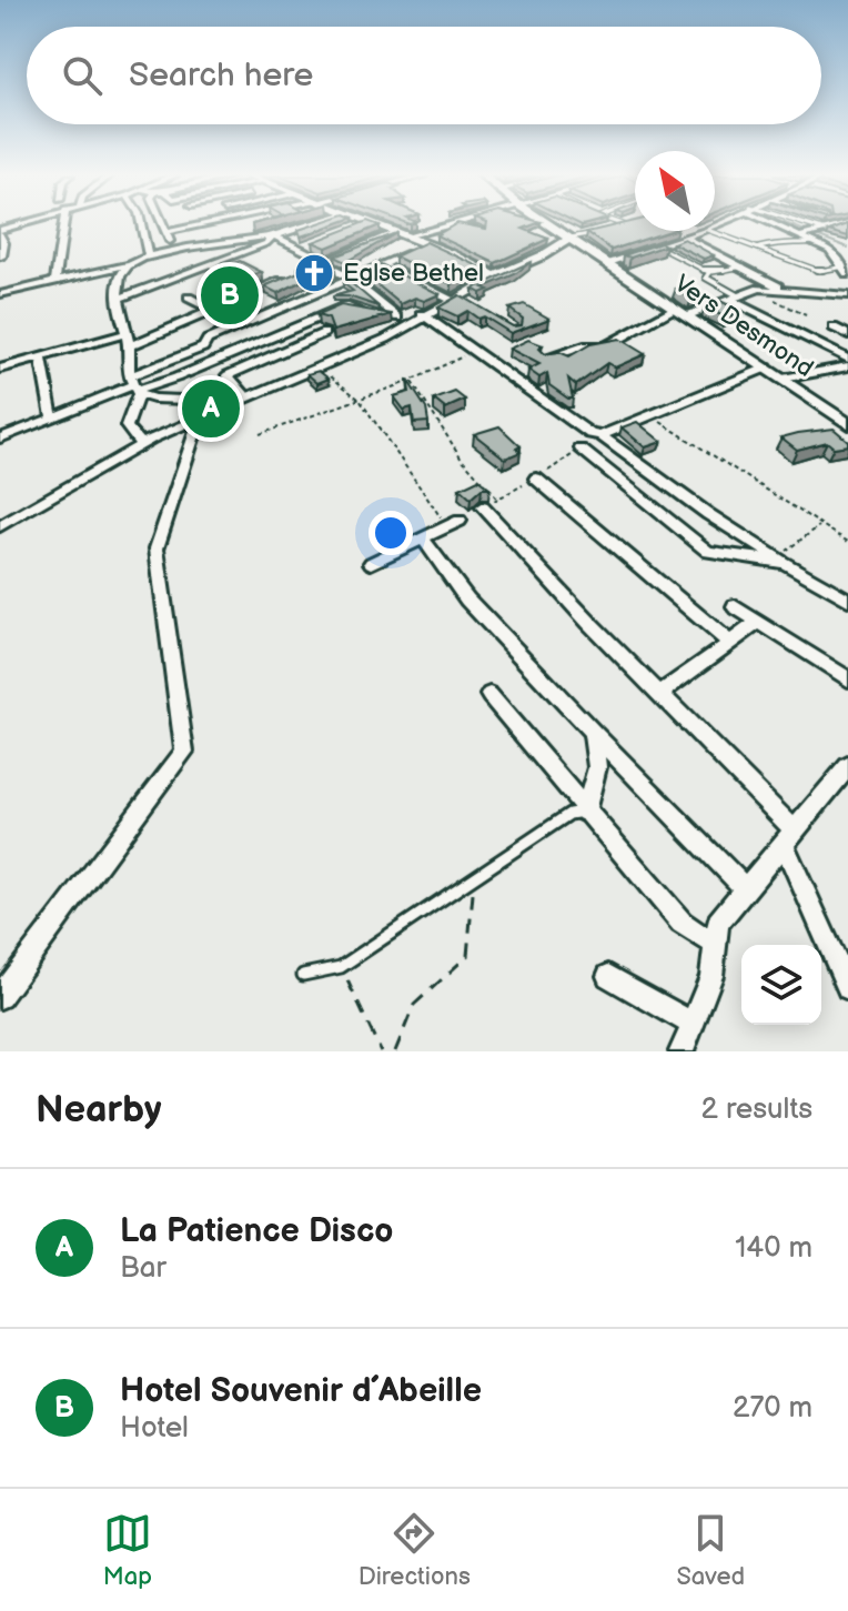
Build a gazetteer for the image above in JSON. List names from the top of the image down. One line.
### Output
{"streets":{"main road":["Vers Desmond"]},"places":{"church":["Eglse Bethel"]},"north":"top left","page":{"search":"Search here","pins":["B","A"],"heading":["Nearby","2 results"],"list":[{"mark":"A","name":"La Patience Disco","note":"Bar","value":"140 m"},{"mark":"B","name":"Hotel Souvenir d´Abeille","note":"Hotel","value":"270 m"}],"nav":["Map","Directions","Saved"]}}
